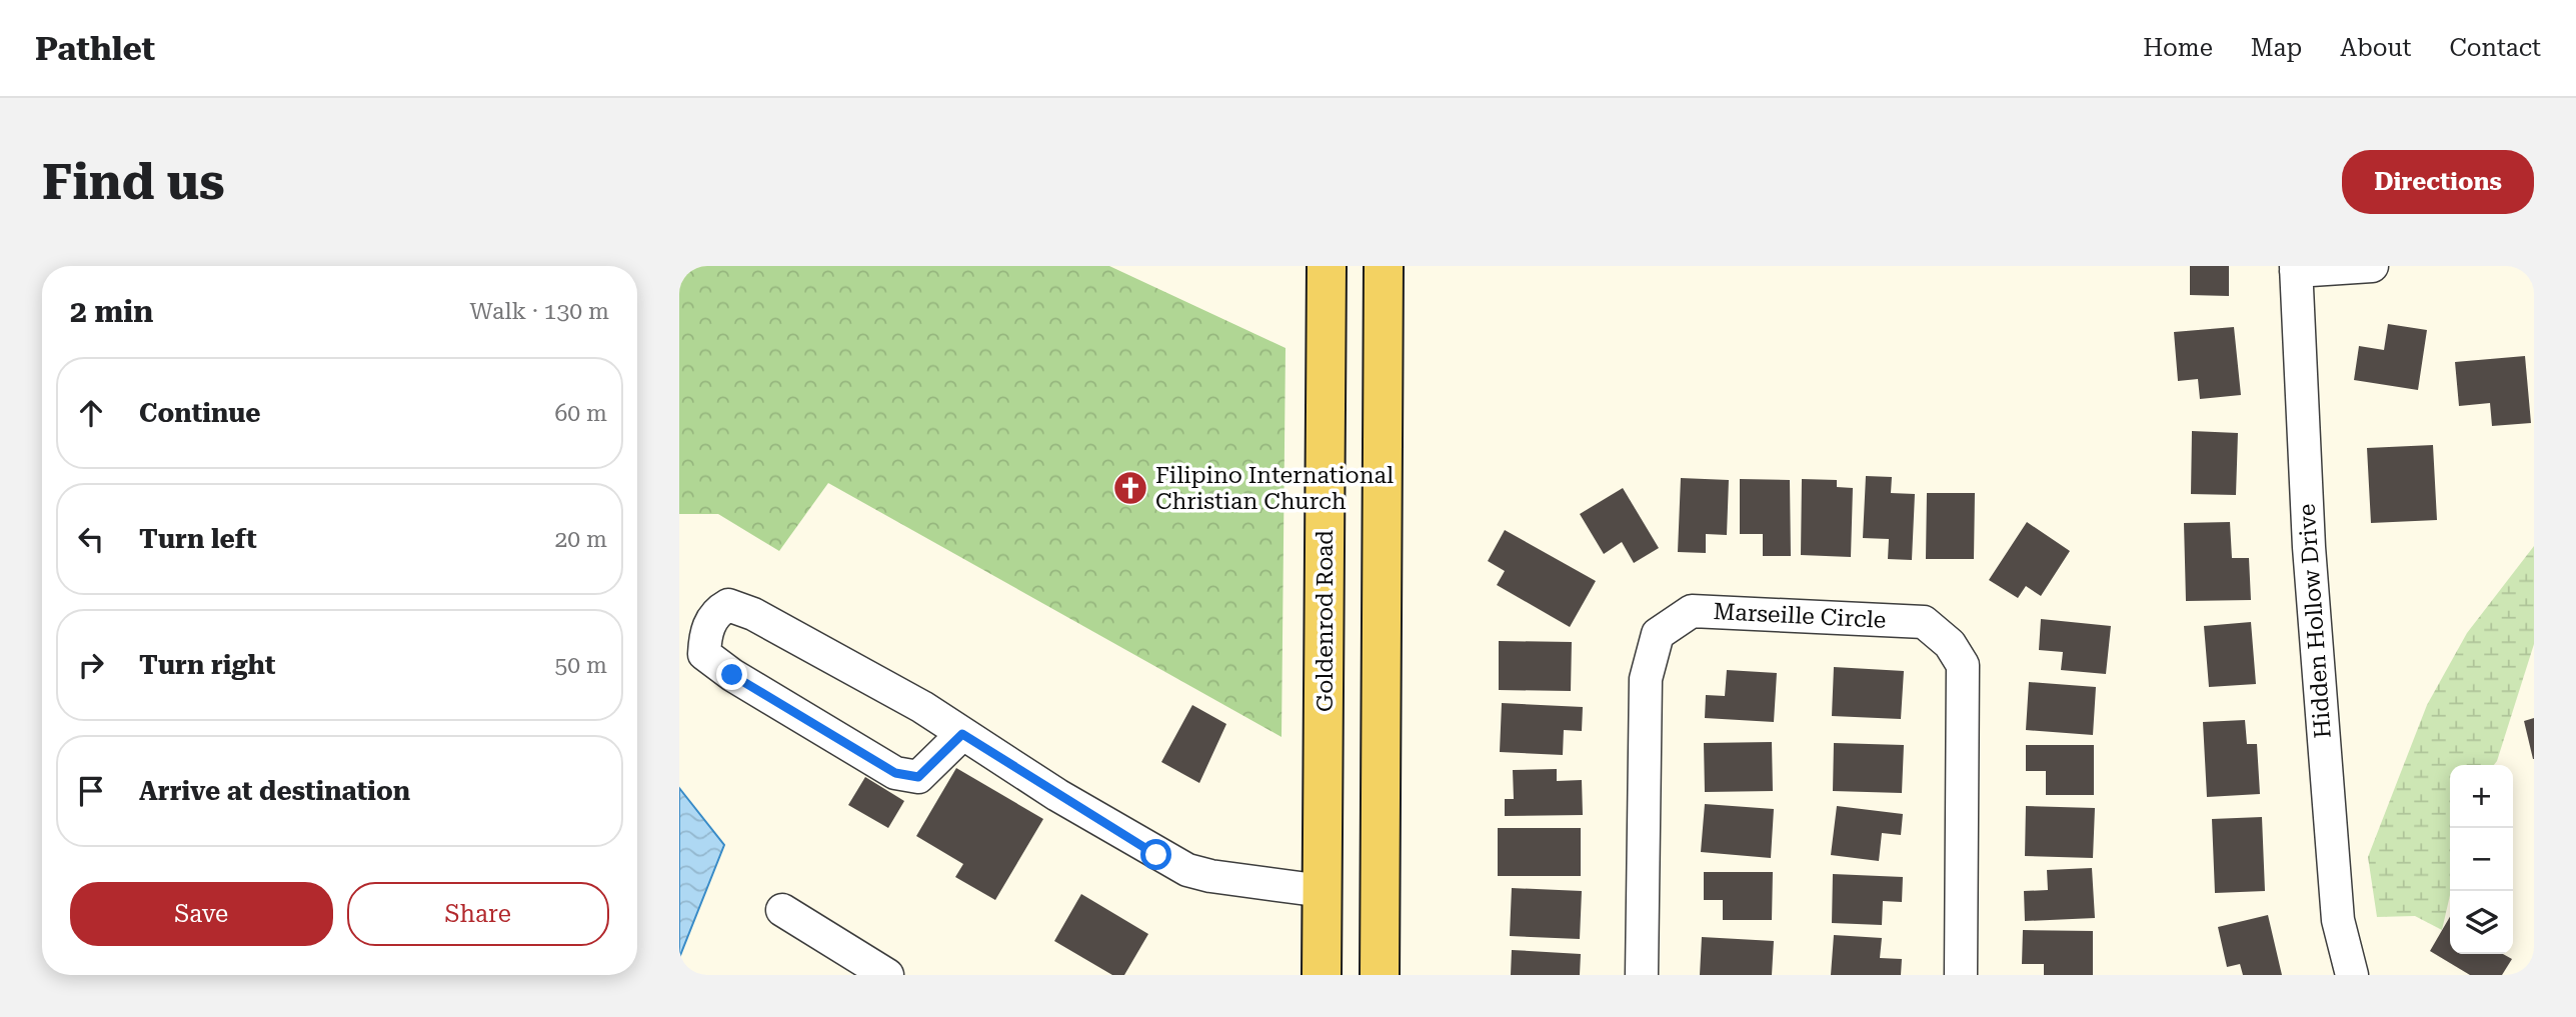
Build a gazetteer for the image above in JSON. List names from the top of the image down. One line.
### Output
{"streets":{"main road":["Goldenrod Road"],"street":["Marseille Circle","Hidden Hollow Drive"]},"places":{"church":["Filipino International Christian Church"]},"page":{"header":"Pathlet","nav":["Home","Map","About","Contact"],"buttons":["Directions",["Save","Share"]],"title":"Find us","heading":["2 min","Walk · 130 m"],"list":[["Continue","60 m"],["Turn left","20 m"],["Turn right","50 m"],"Arrive at destination"],"map_buttons":["+","−"]}}
